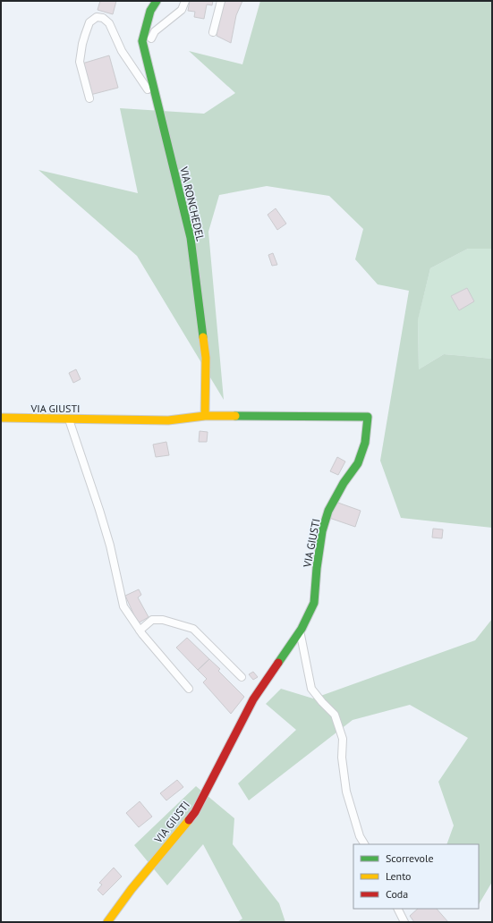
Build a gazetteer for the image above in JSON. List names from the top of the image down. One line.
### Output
{"streets":{"street":["VIA RONCHEDEL","VIA GIUSTI"]},"crossings":[["VIA RONCHEDEL","VIA GIUSTI"]],"legend":["Scorrevole","Lento","Coda"]}
